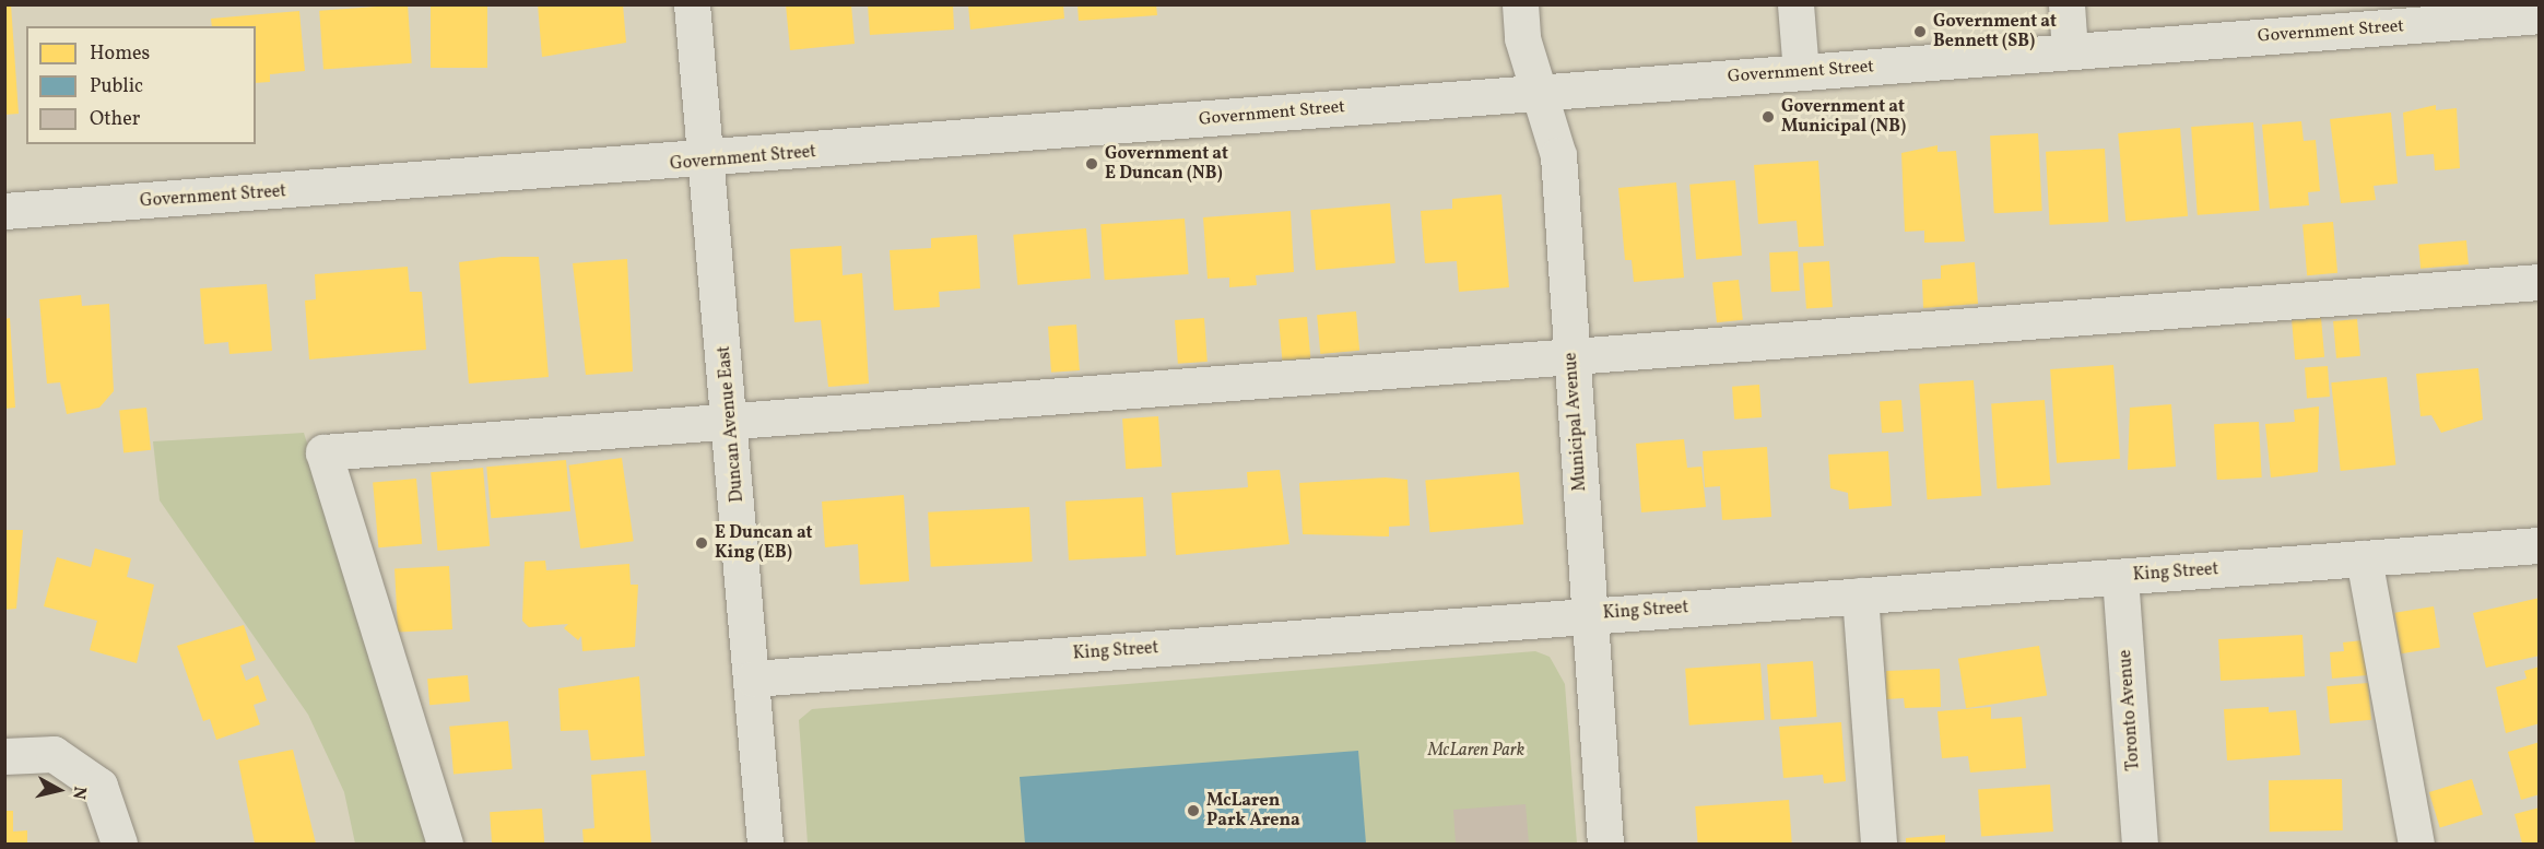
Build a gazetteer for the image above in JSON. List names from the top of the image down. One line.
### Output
{"streets":{"street":["Government Street","Municipal Avenue","Duncan Avenue East","King Street","Toronto Avenue"]},"crossings":[["Government Street","Municipal Avenue"],["Government Street","Duncan Avenue East"],["Municipal Avenue","King Street"],["Duncan Avenue East","King Street"],["King Street","Toronto Avenue"]],"parks":["McLaren Park"],"places":["Government at Bennett (SB)","Government at Municipal (NB)","Government at E Duncan (NB)","E Duncan at King (EB)","McLaren Park Arena"],"legend":["Homes","Public","Other"],"north":"right"}
